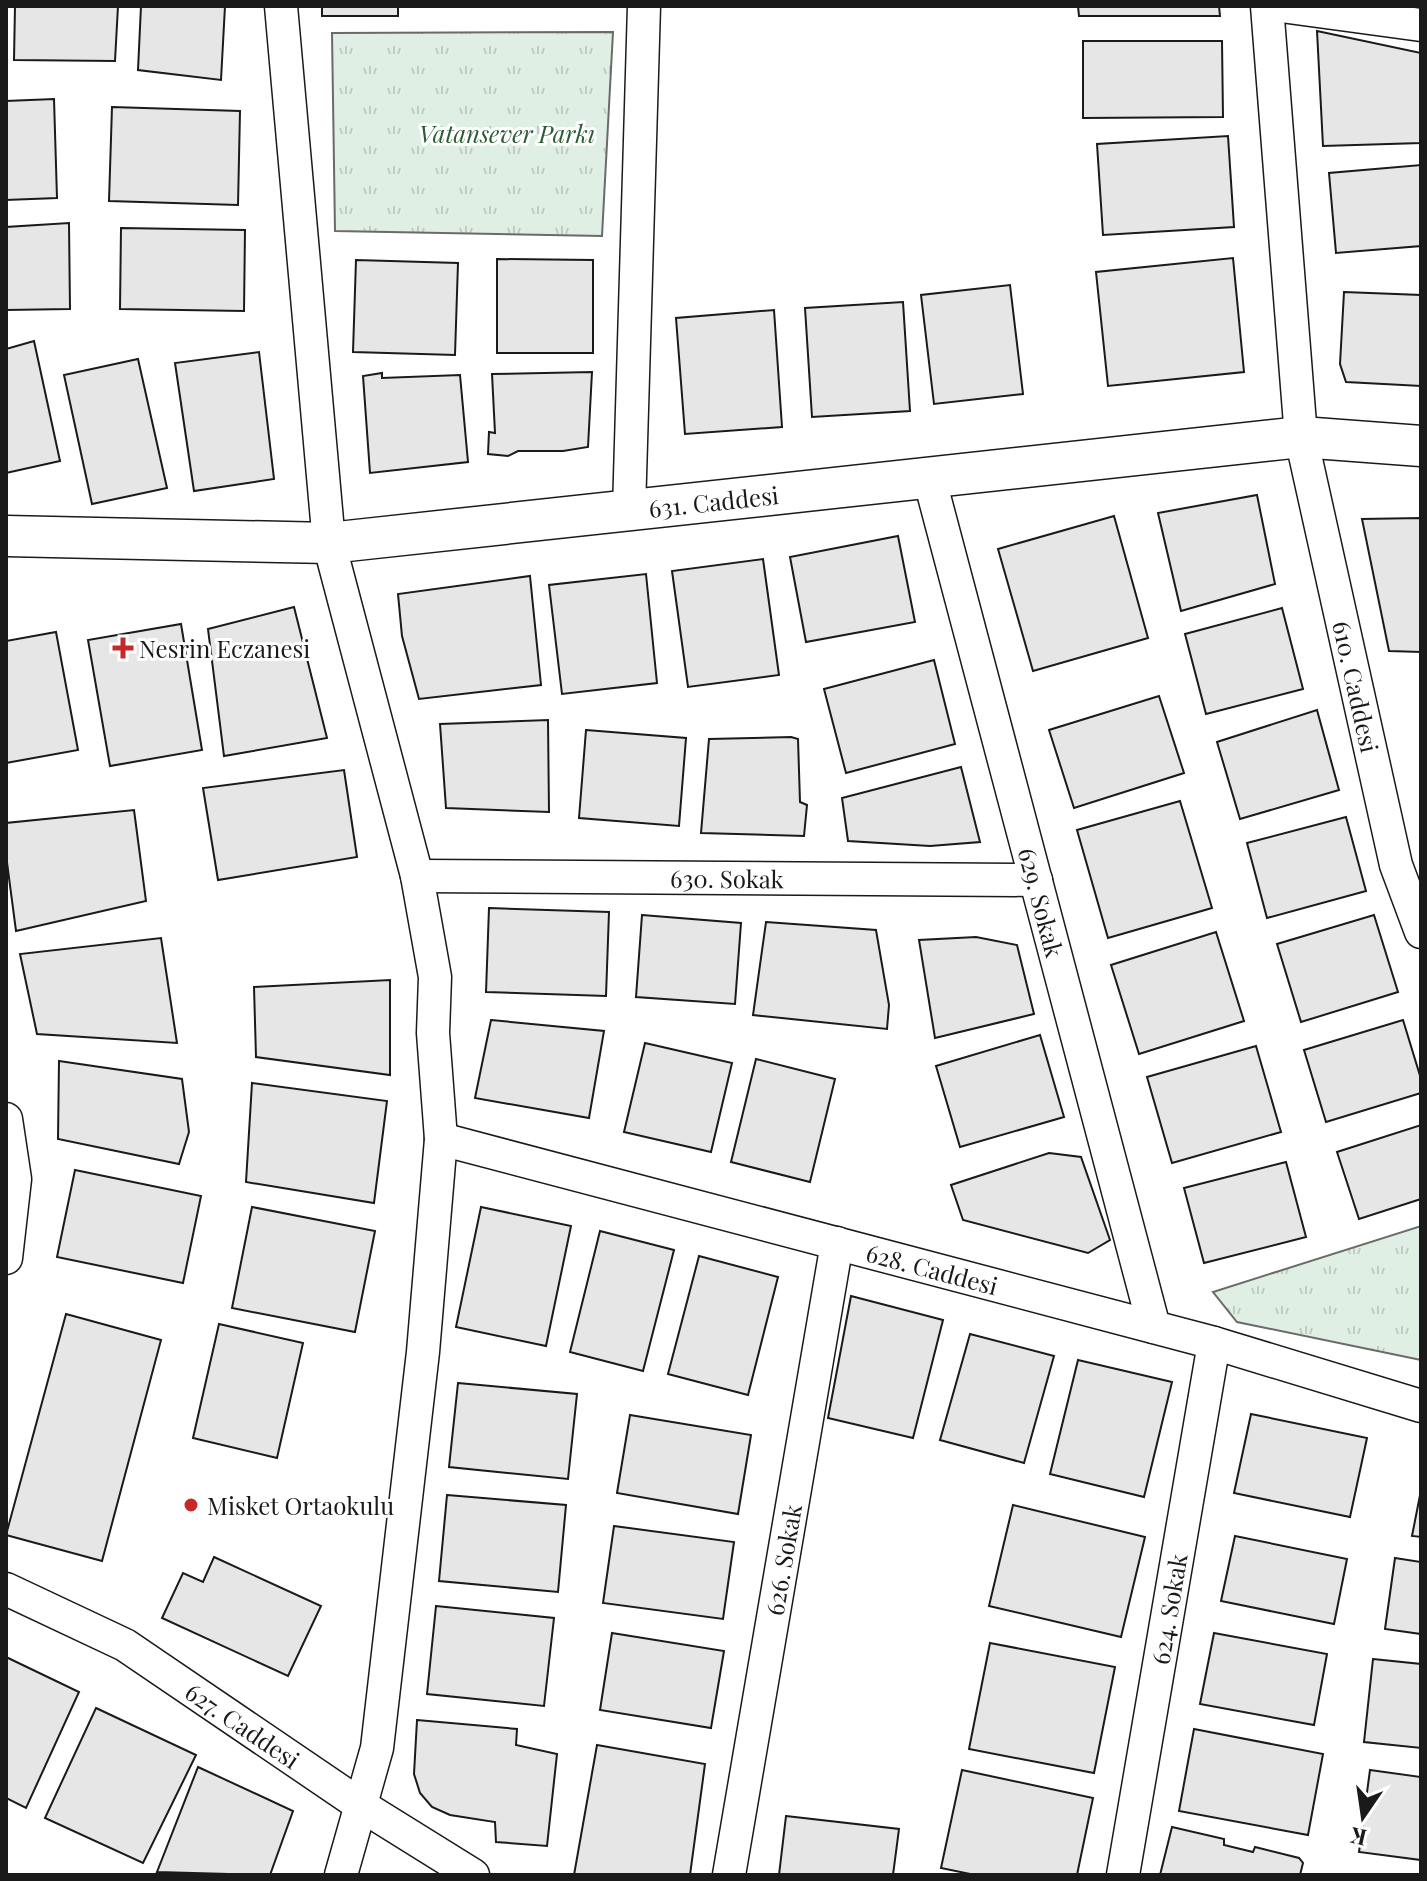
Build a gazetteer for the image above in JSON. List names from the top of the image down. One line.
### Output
{"streets":{"street":["631. Caddesi","610. Caddesi","630. Sokak","629. Sokak","628. Caddesi","626. Sokak","624. Sokak","627. Caddesi"]},"crossings":[["631. Caddesi","610. Caddesi"],["631. Caddesi","629. Sokak"],["630. Sokak","629. Sokak"],["629. Sokak","628. Caddesi"],["628. Caddesi","626. Sokak"],["628. Caddesi","624. Sokak"]],"parks":["Vatansever Parkı"],"places":{"health":["Nesrin Eczanesi"],"other":["Misket Ortaokulu"]},"north":"bottom"}
